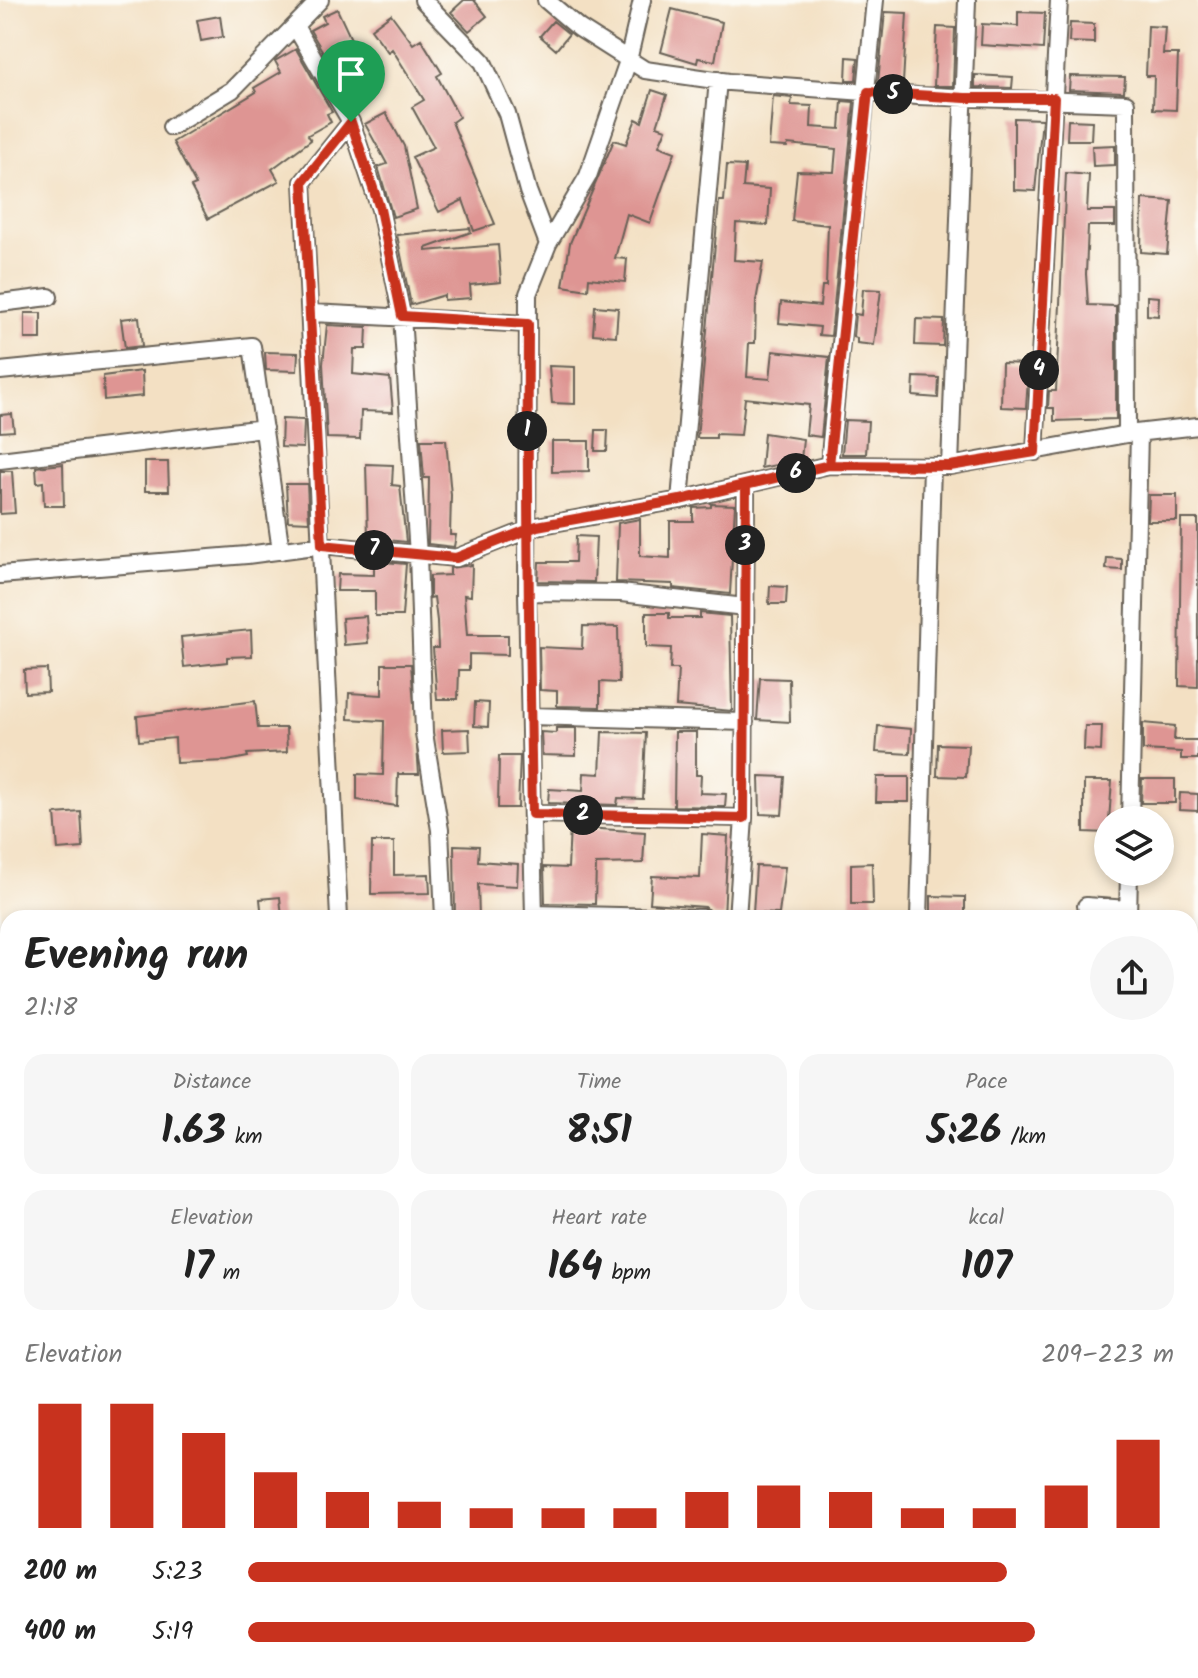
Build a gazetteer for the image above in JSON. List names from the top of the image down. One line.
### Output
{"page":{"pins":["5","4","1","6","3","7","2"],"heading":["Evening run","21:18"],"stats":[["Distance","1.63 km"],["Time","8:51"],["Pace","5:26 /km"],["Elevation","17 m"],["Heart rate","164 bpm"],["kcal","107"]],"chart":["Elevation","209–223 m"],"list":[{"name":"200 m","note":"5:23"},{"name":"400 m","note":"5:19"}]}}
